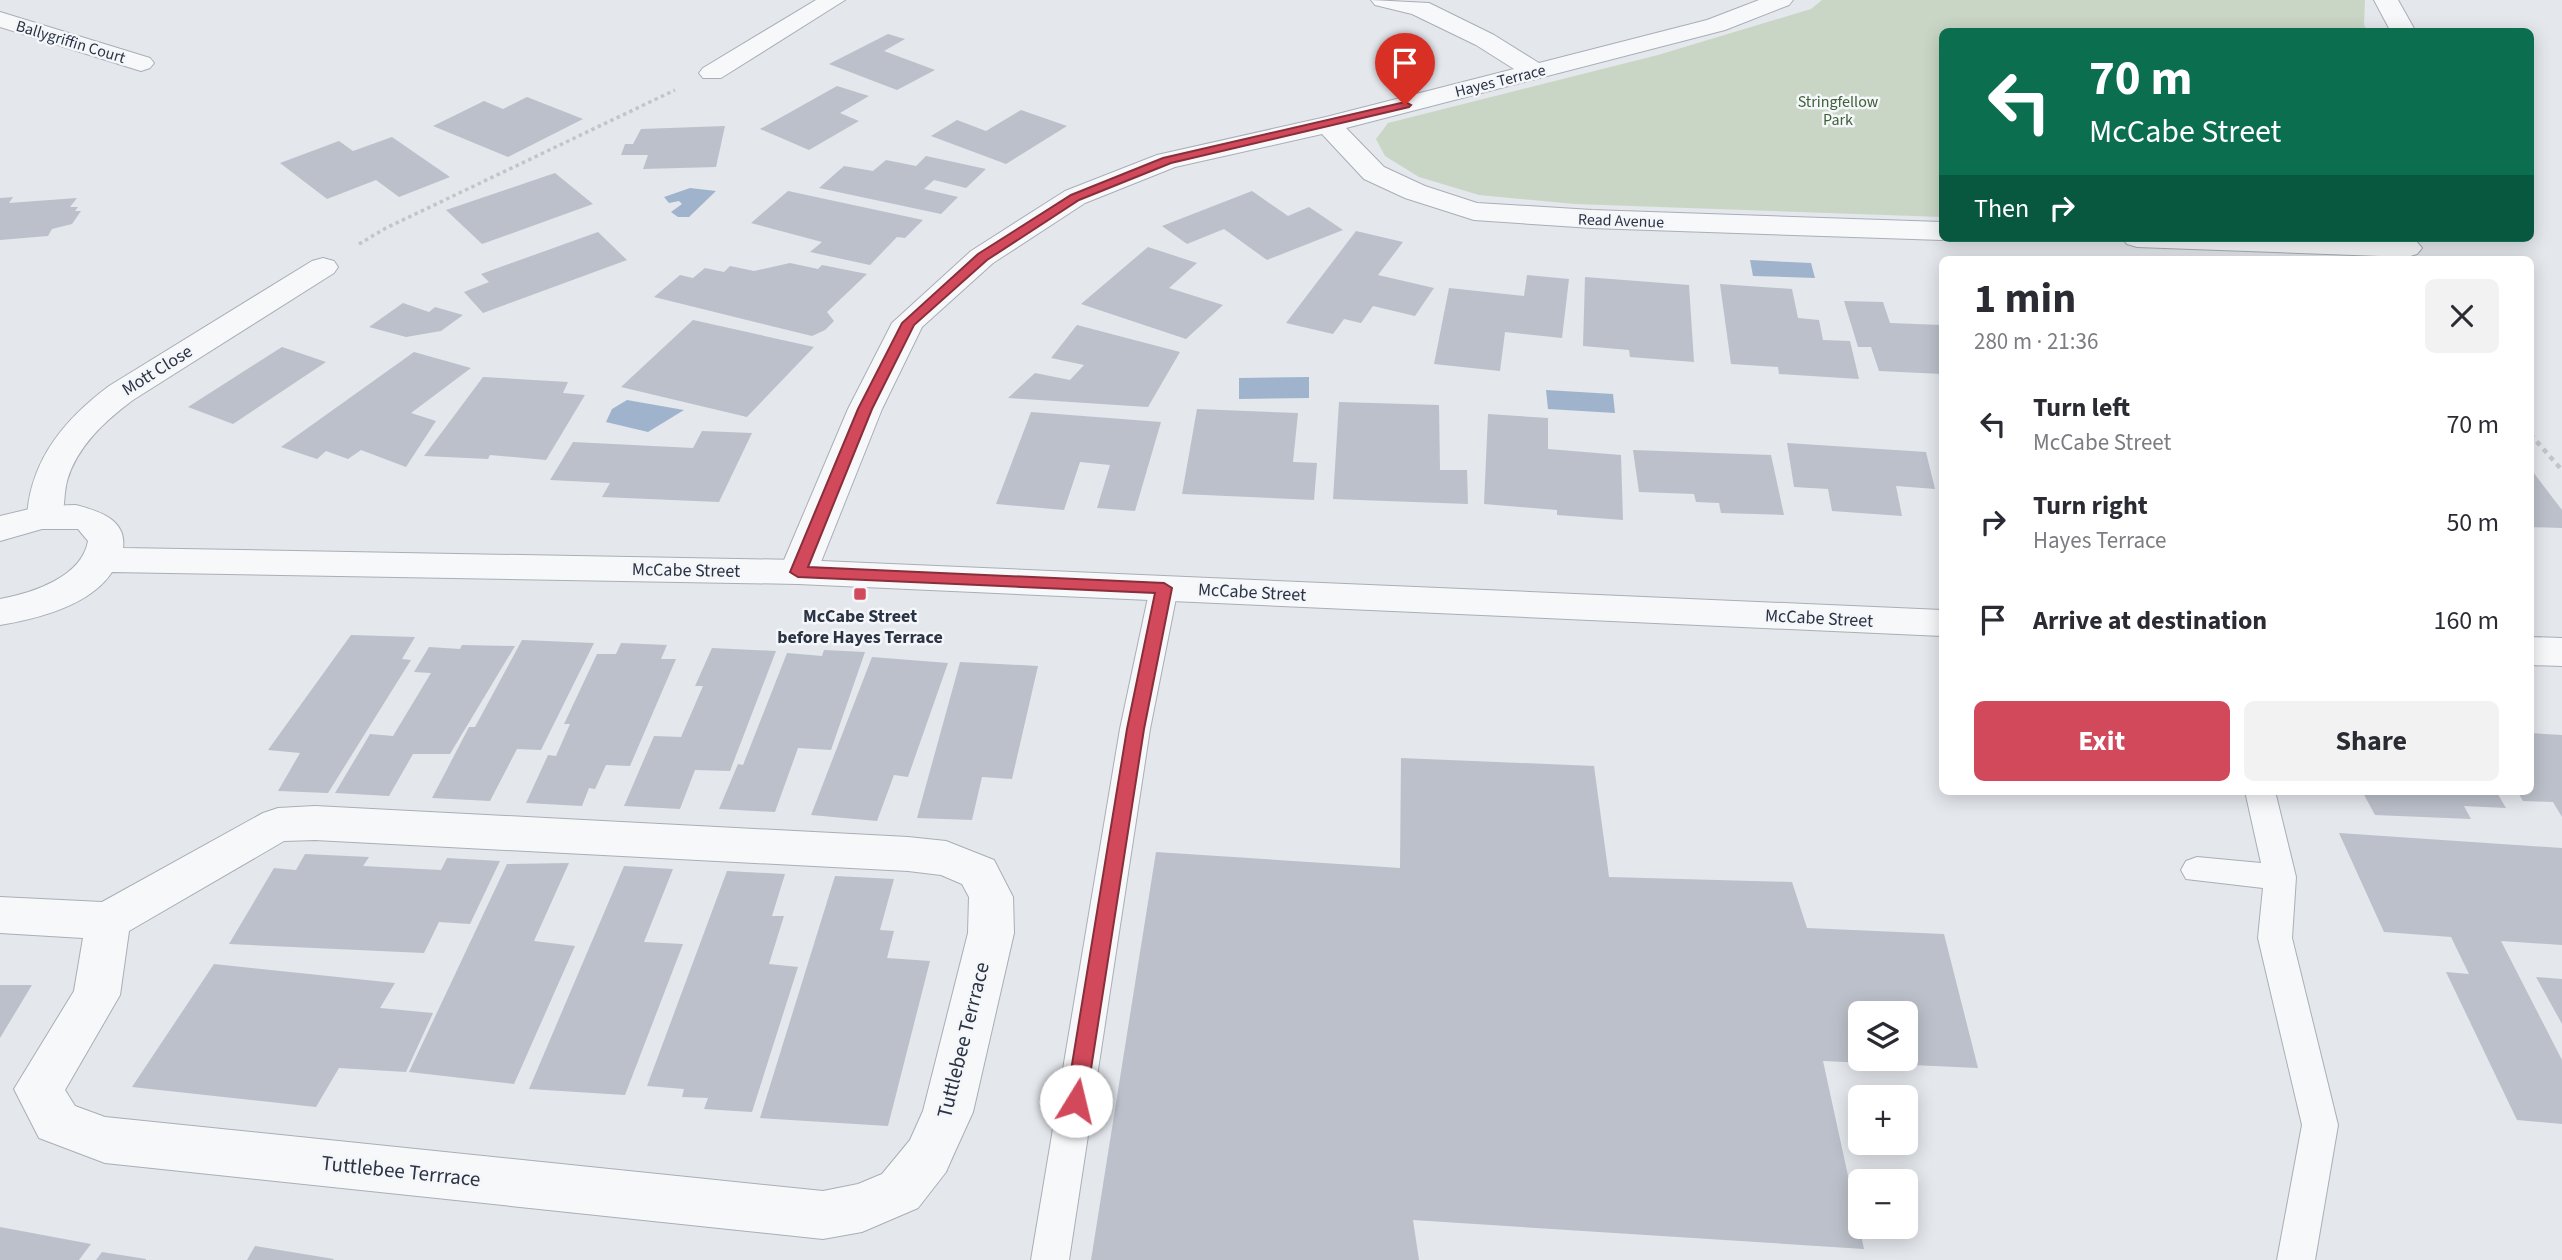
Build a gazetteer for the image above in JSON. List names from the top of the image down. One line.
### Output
{"streets":{"street":["Ballygriffin Court","Hayes Terrace","Read Avenue","Mott Close","McCabe Street","Tuttlebee Terrrace"]},"crossings":[["Hayes Terrace","Read Avenue"],["Hayes Terrace","McCabe Street"]],"parks":["Stringfellow Park"],"places":{"transit":["McCabe Street before Hayes Terrace"]},"page":{"turn":["70 m","McCabe Street"],"then":"Then","heading":["1 min","280 m · 21:36"],"list":[{"name":"Turn left","note":"McCabe Street","value":"70 m"},{"name":"Turn right","note":"Hayes Terrace","value":"50 m"},{"name":"Arrive at destination","value":"160 m"}],"buttons":["Exit","Share"],"map_buttons":["+","−"]}}
